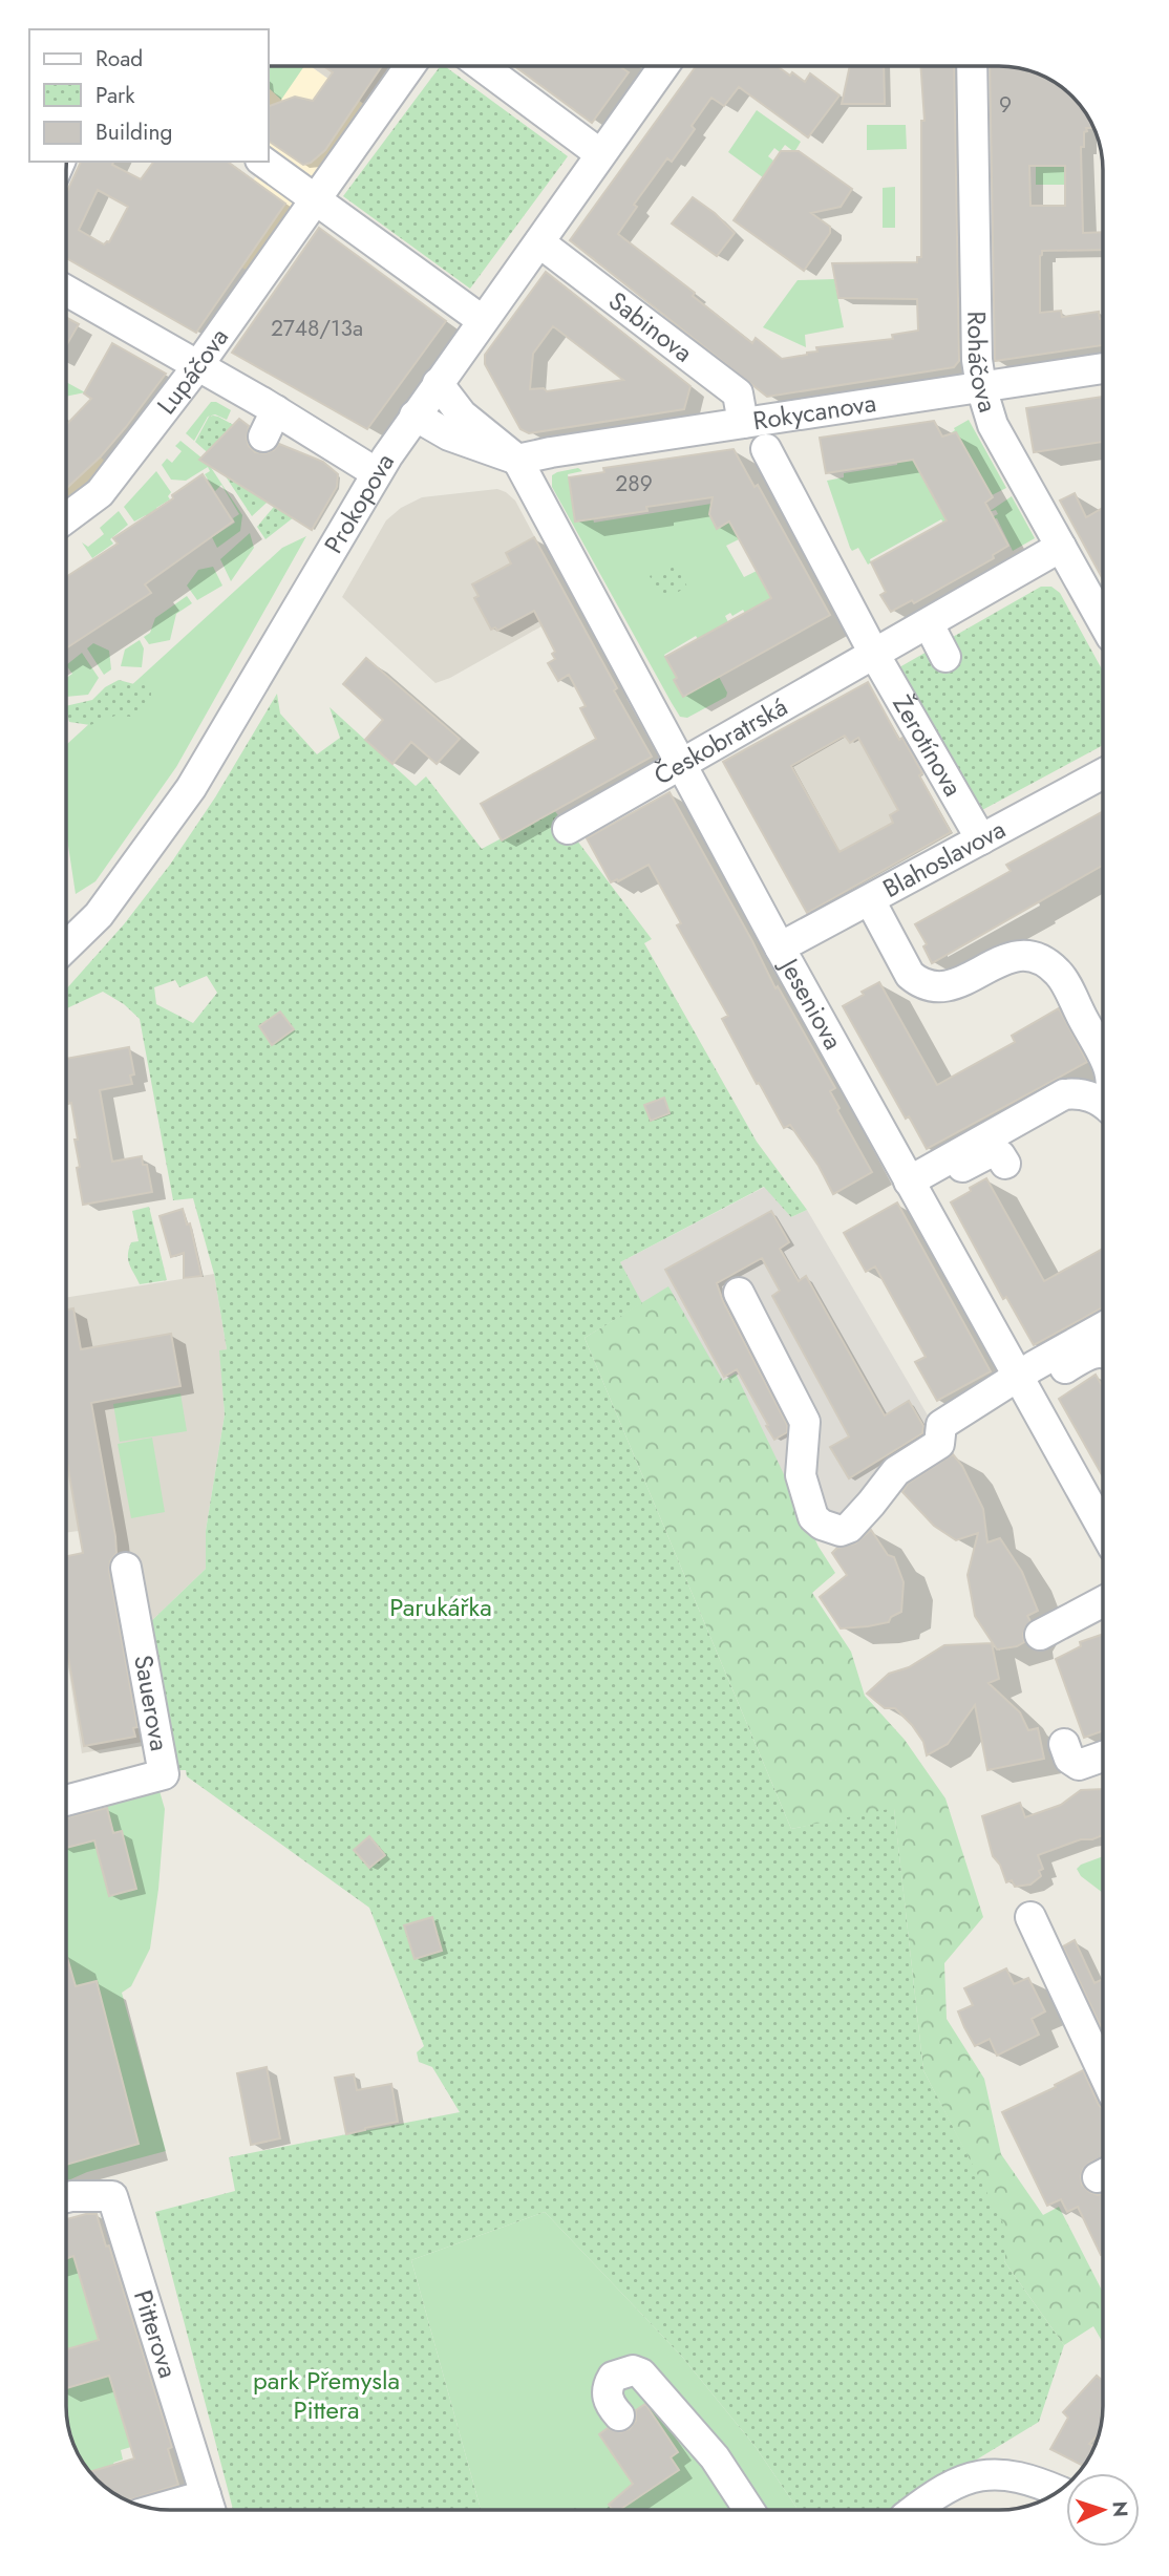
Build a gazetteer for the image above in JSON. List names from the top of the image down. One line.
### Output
{"streets":{"street":["Sabinova","Roháčova","Lupáčova","Rokycanova","Prokopova","Českobratrská","Žerotínova","Blahoslavova","Jeseniova","Sauerova","Pitterova"]},"crossings":[["Sabinova","Rokycanova"],["Sabinova","Prokopova"],["Roháčova","Rokycanova"],["Roháčova","Českobratrská"],["Rokycanova","Jeseniova"],["Českobratrská","Žerotínova"],["Českobratrská","Jeseniova"],["Žerotínova","Blahoslavova"],["Blahoslavova","Jeseniova"]],"parks":["Parukářka","park Přemysla Pittera"],"house_numbers":["9","2748/13a","289"],"legend":["Road","Park","Building"],"north":"right"}
